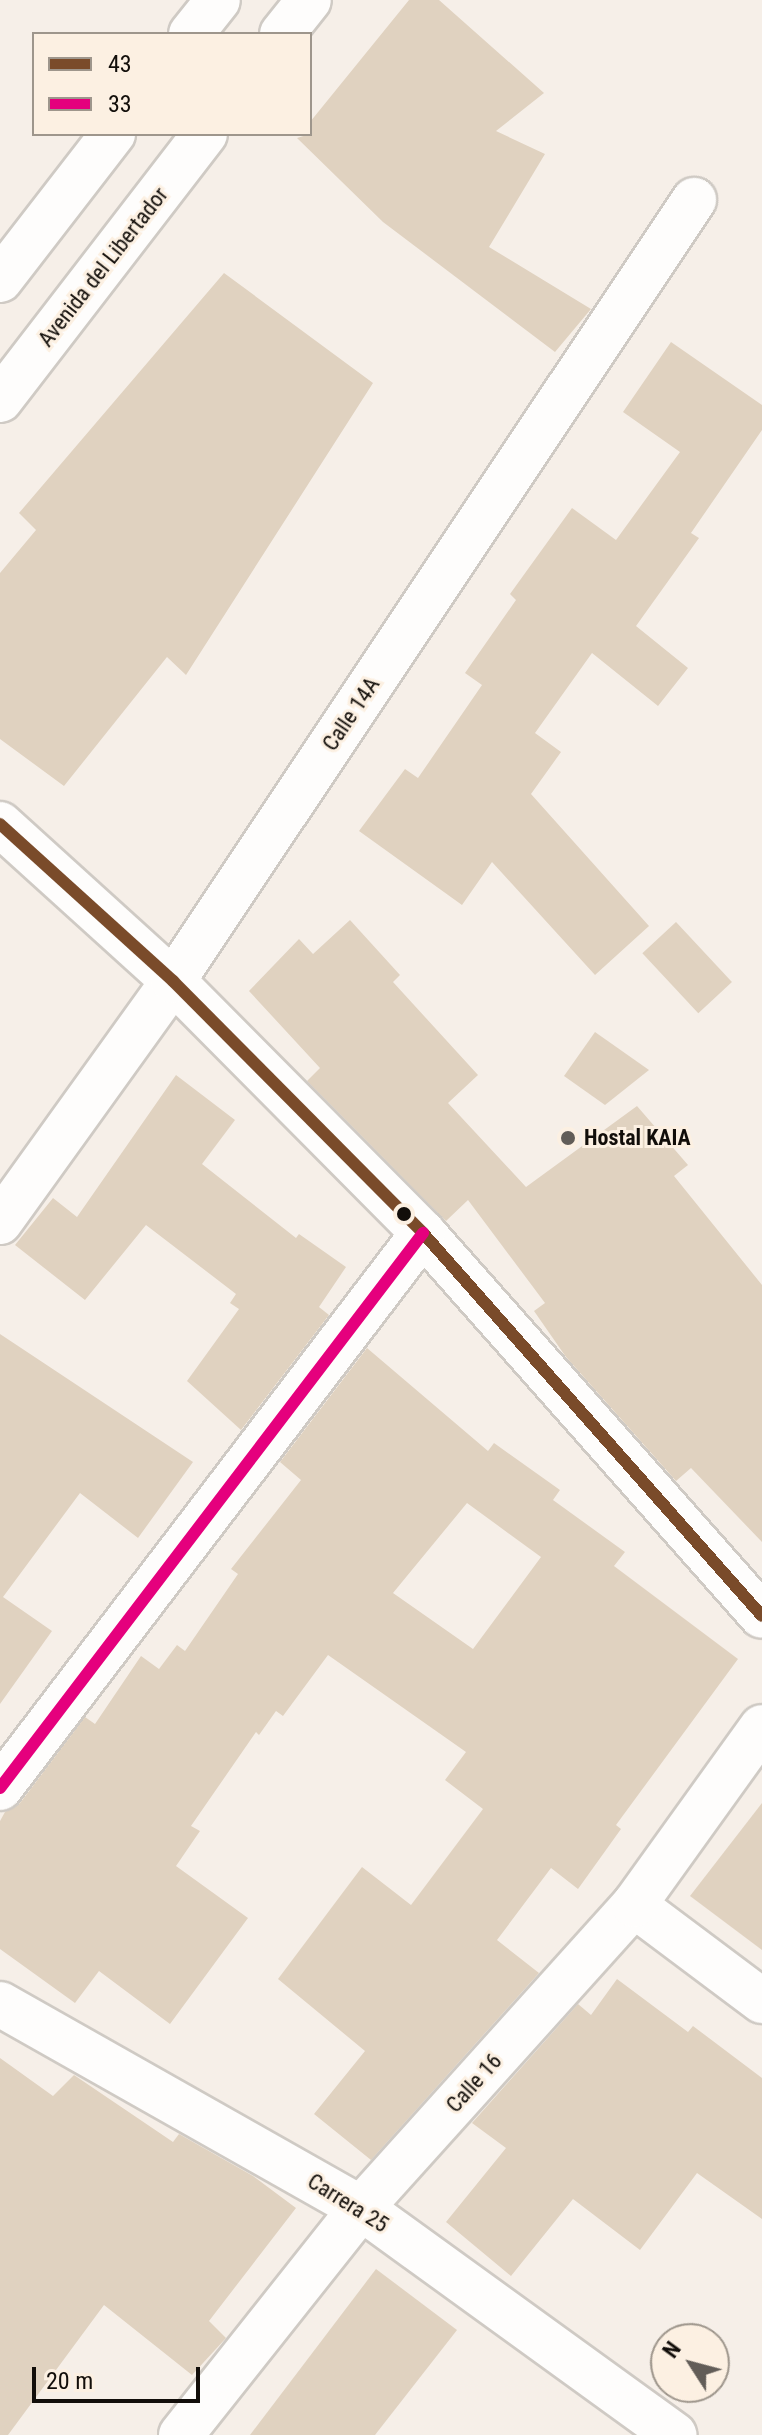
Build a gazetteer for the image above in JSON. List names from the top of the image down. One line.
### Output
{"streets":{"street":["Avenida del Libertador","Calle 14A","Calle 16","Carrera 25"]},"crossings":[["Calle 16","Carrera 25"]],"places":["Hostal KAIA"],"lines":["transit line 43","transit line 33"],"legend":["43","33"],"scale_bar":"20 m","north":"top left"}
